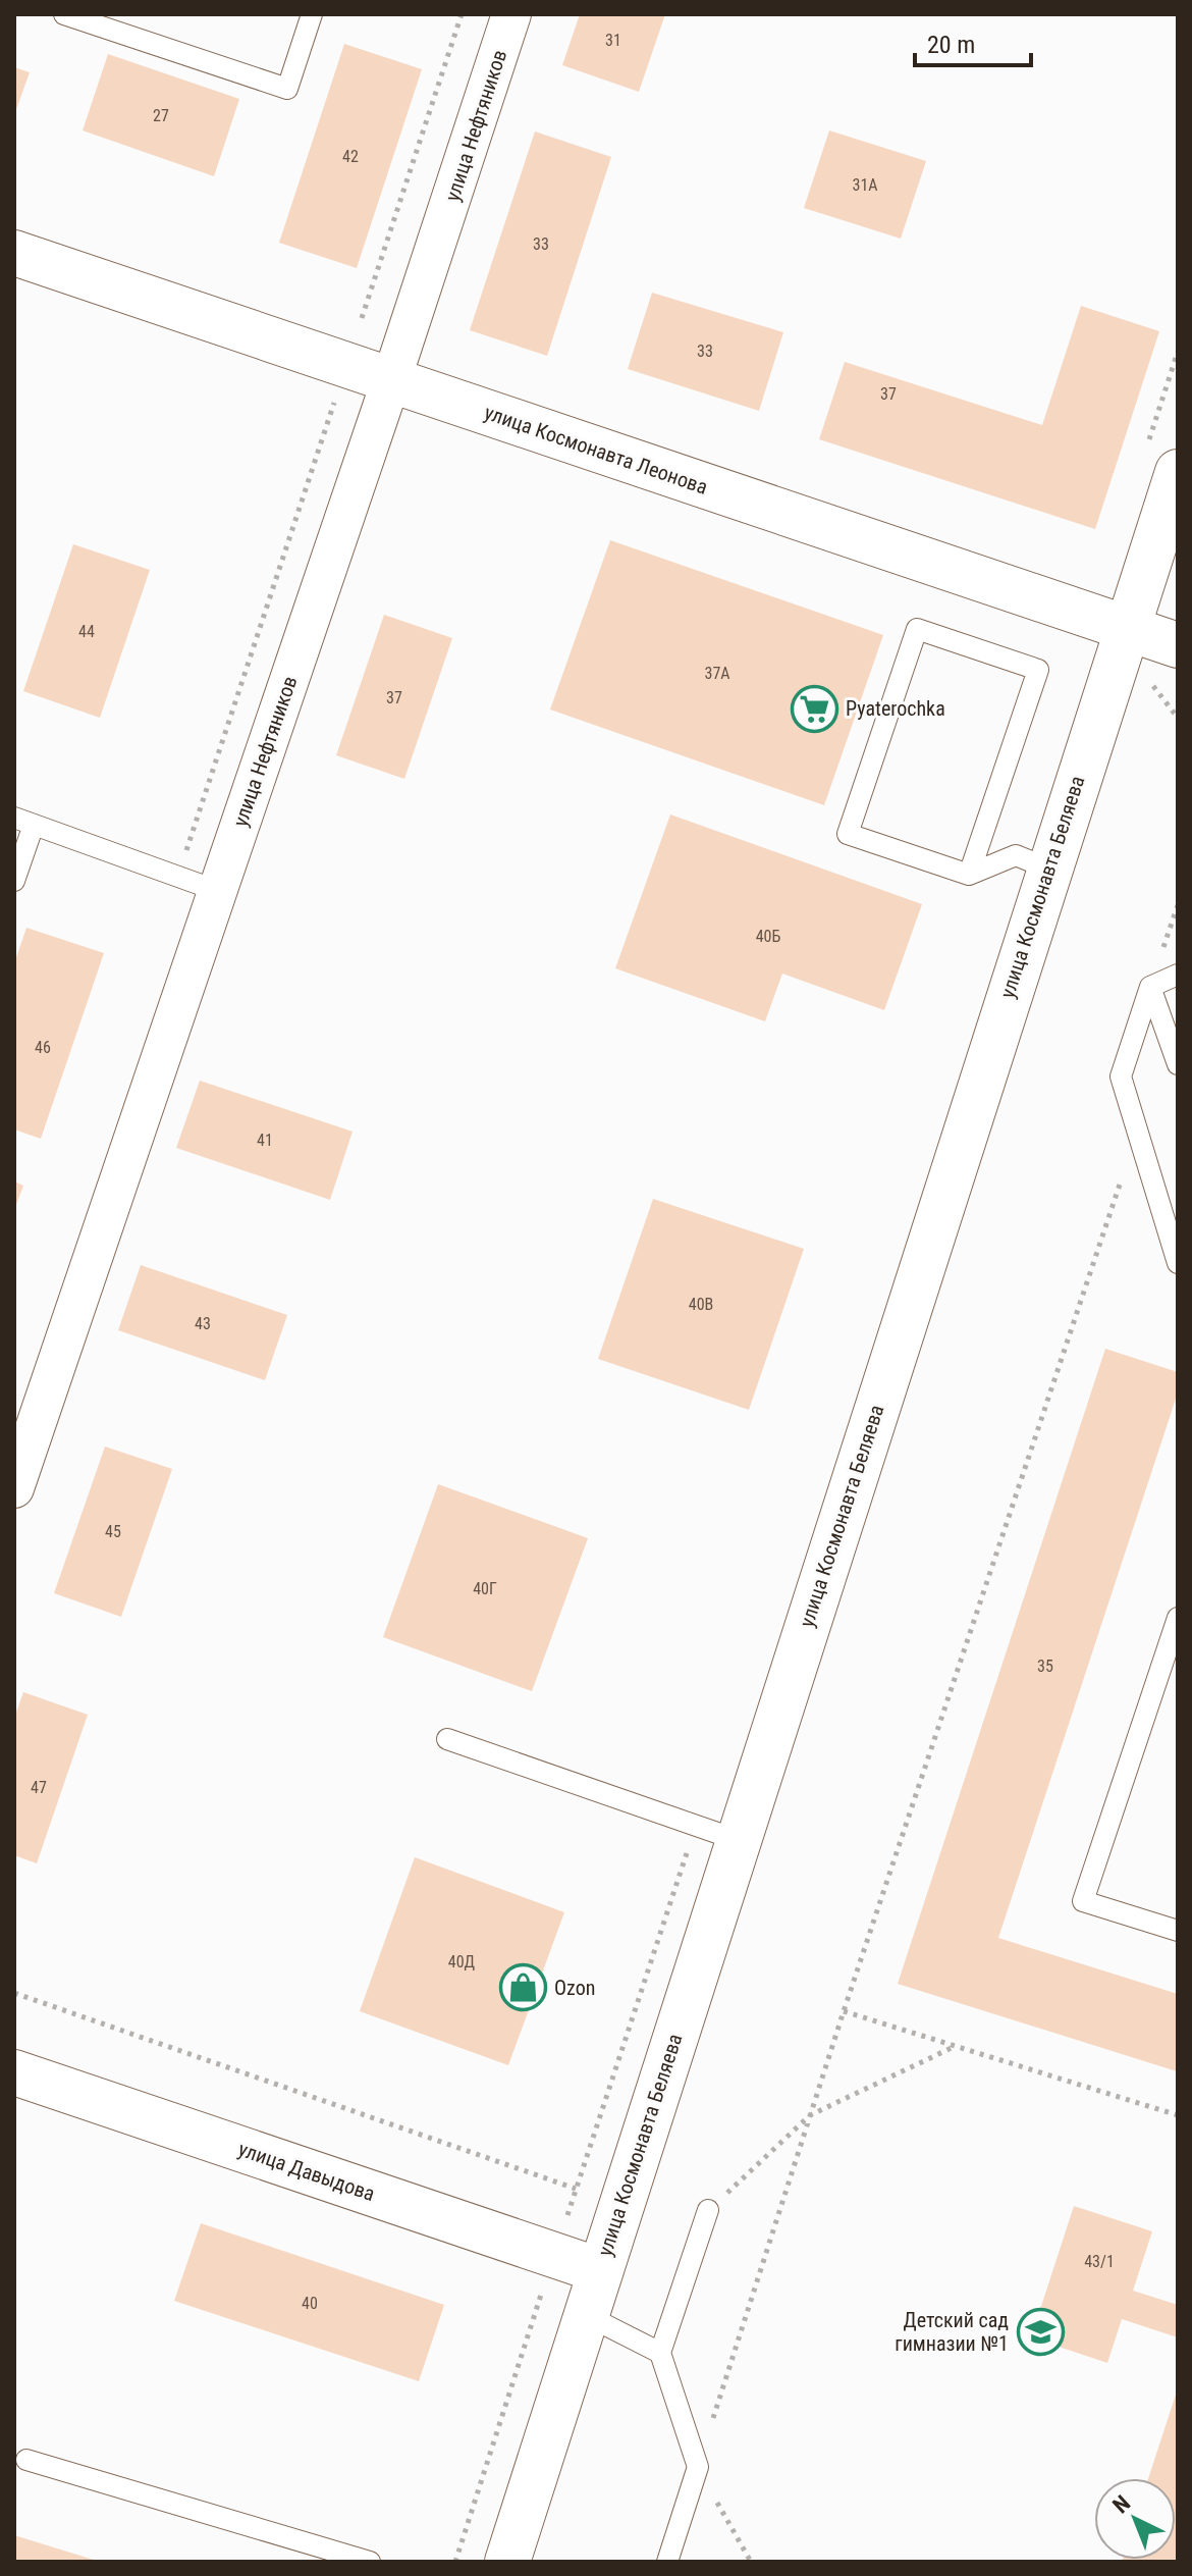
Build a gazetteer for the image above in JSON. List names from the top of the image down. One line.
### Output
{"streets":{"street":["улица Нефтяников","улица Космонавта Леонова","улица Космонавта Беляева","улица Давыдова"]},"crossings":[["улица Нефтяников","улица Космонавта Леонова"],["улица Космонавта Леонова","улица Космонавта Беляева"],["улица Космонавта Беляева","улица Давыдова"]],"places":{"supermarket":["Pyaterochka"],"shop":["Ozon"],"school or university":["Детский сад гимназии №1"]},"house_numbers":["31","27","42","31А","33","33","37","44","37А","37","40Б","46","41","40В","43","45","40Г","35","47","40Д","43/1","40"],"scale_bar":"20 m","north":"top left"}
